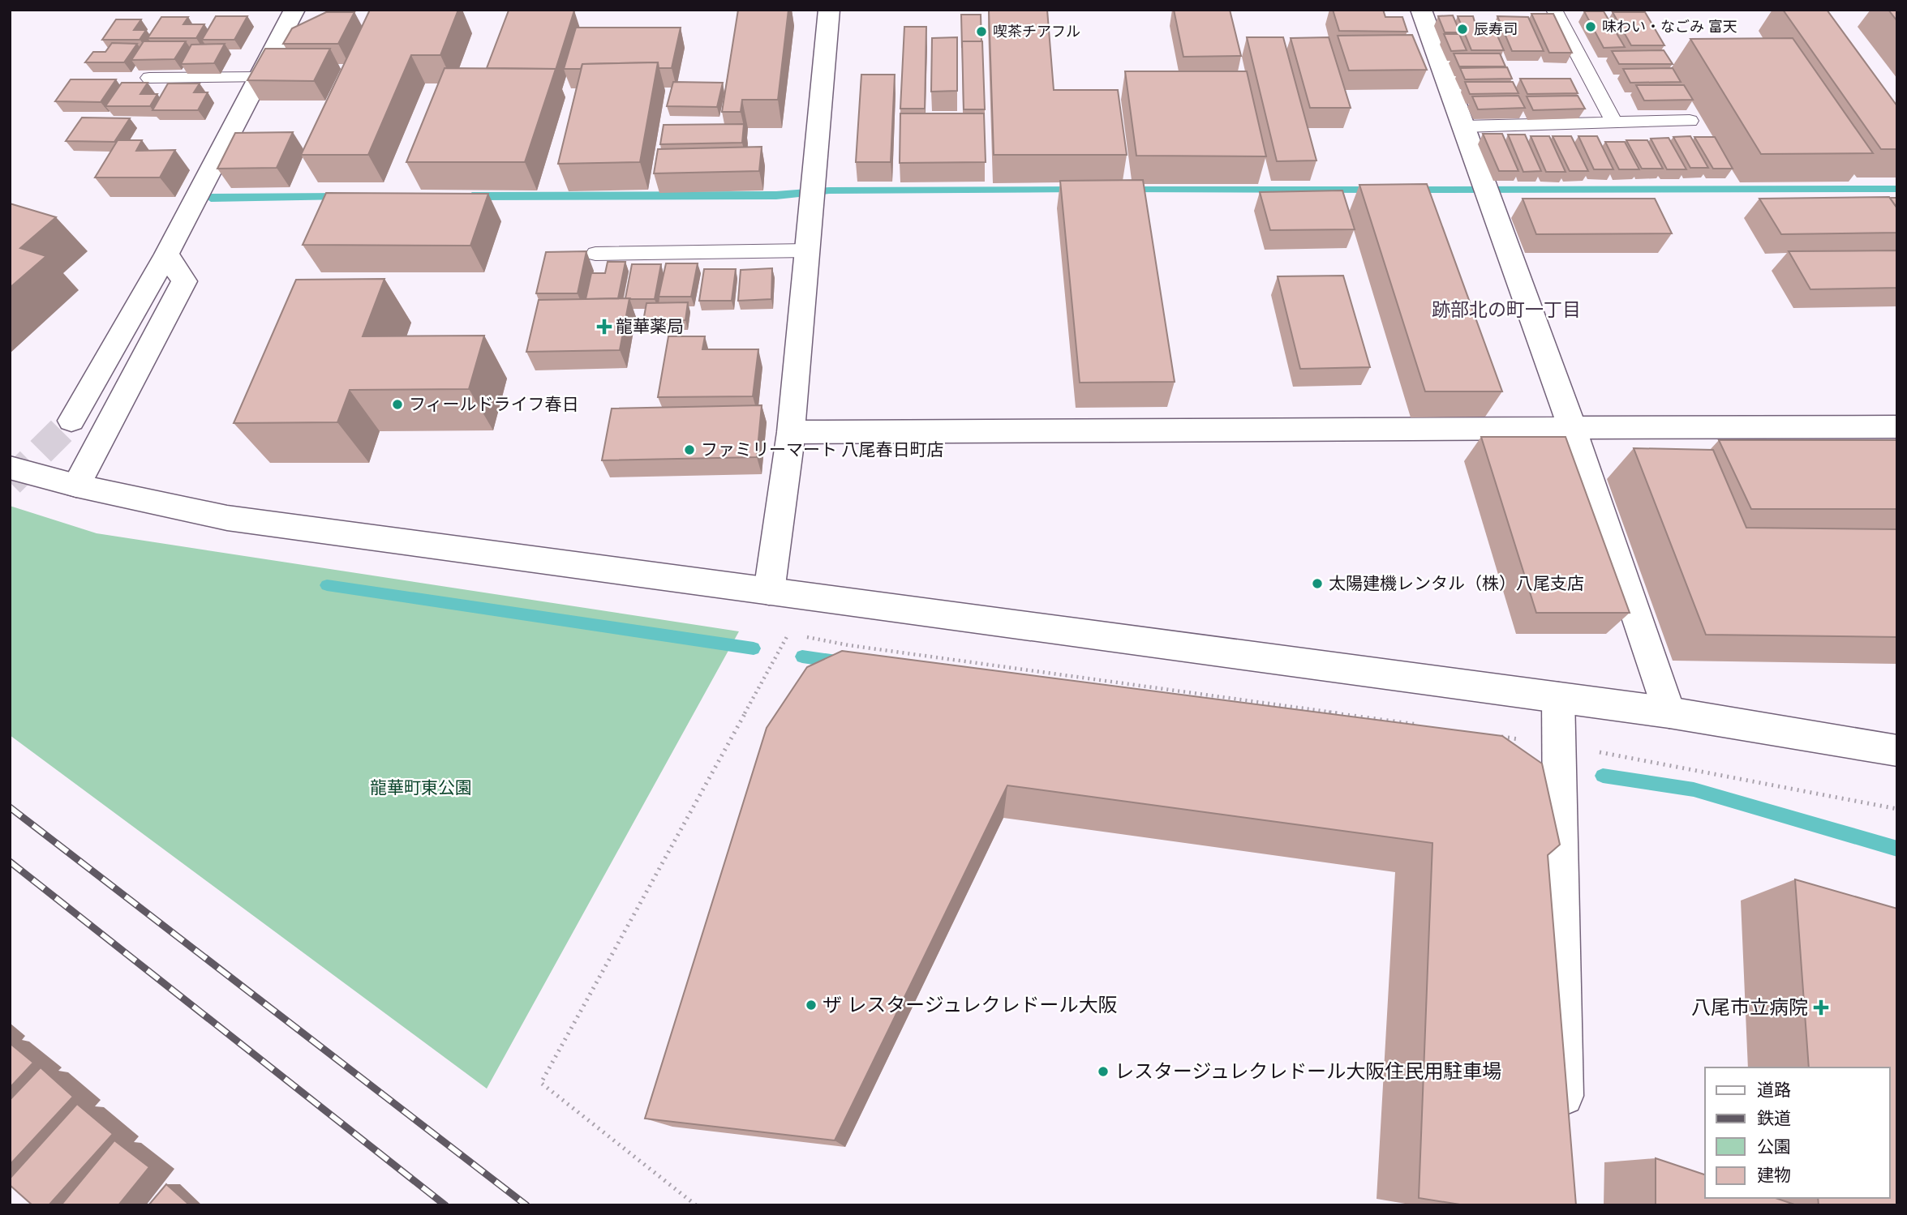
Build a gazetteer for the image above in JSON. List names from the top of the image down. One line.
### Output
{"districts":["跡部北の町一丁目"],"parks":["龍華町東公園"],"places":{"other":["味わい・なごみ 富天","辰寿司","喫茶チアフル","フィールドライフ春日","ファミリーマート 八尾春日町店","太陽建機レンタル（株）八尾支店","ザ レスタージュレクレドール大阪","レスタージュレクレドール大阪住民用駐車場"],"health":["龍華薬局","八尾市立病院"]},"legend":["道路","鉄道","公園","建物"]}
